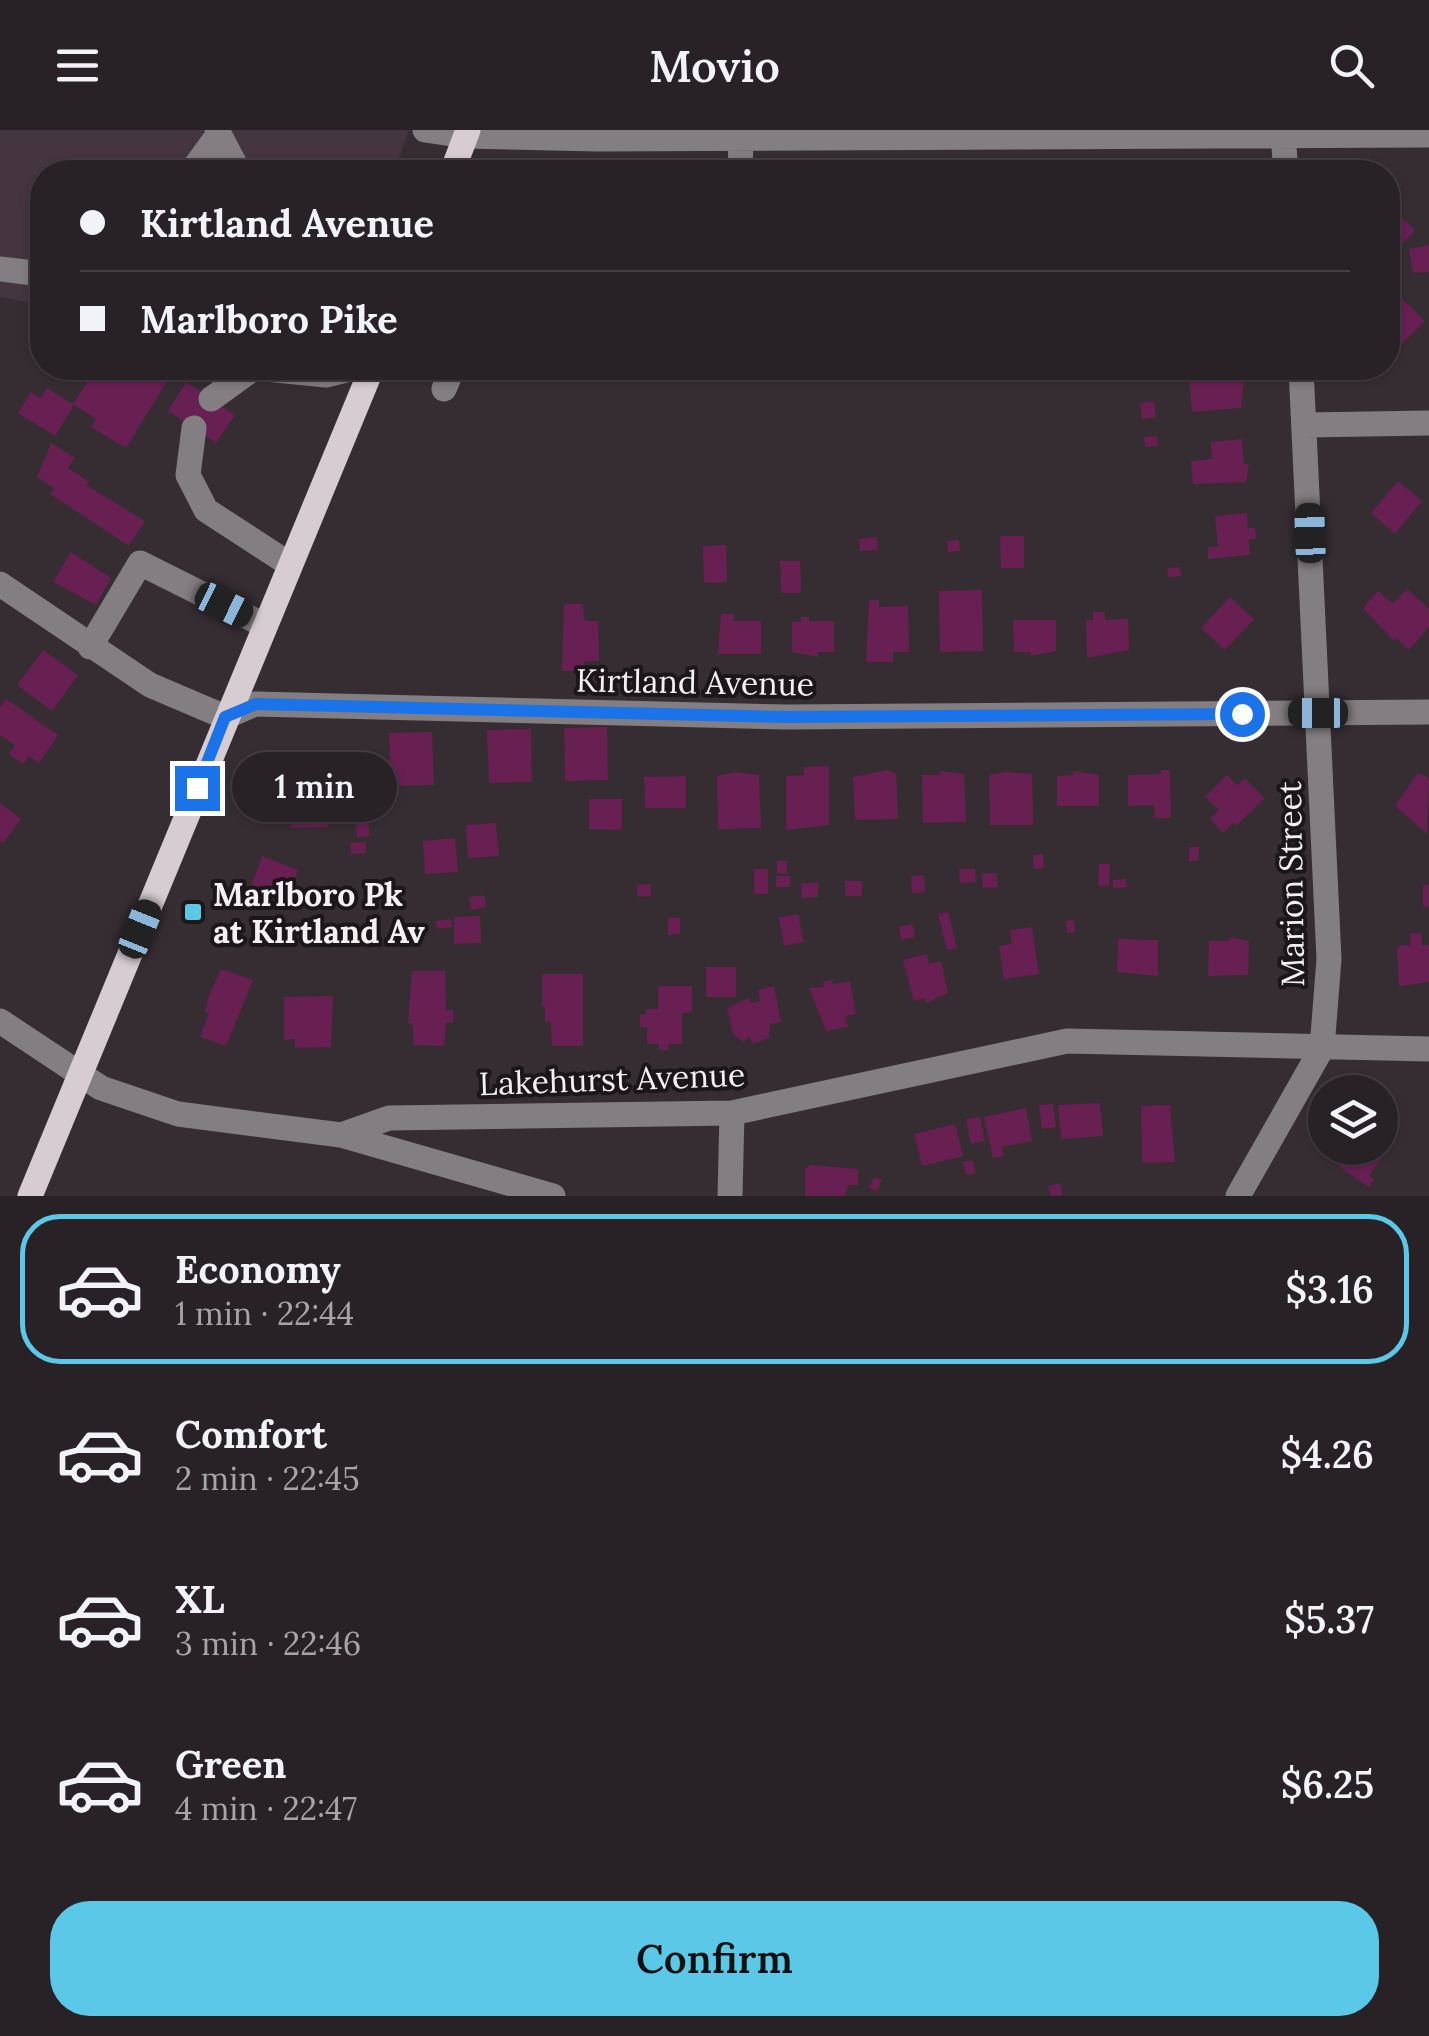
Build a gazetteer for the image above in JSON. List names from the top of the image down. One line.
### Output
{"streets":{"street":["Kirtland Avenue","Marion Street","Lakehurst Avenue"]},"crossings":[["Kirtland Avenue","Marion Street"],["Marion Street","Lakehurst Avenue"]],"places":{"transit":["Marlboro Pk at Kirtland Av"]},"page":{"header":"Movio","banner":["Kirtland Avenue","Marlboro Pike"],"bubble":"1 min","list":[{"name":"Economy","note":"1 min · 22:44","value":"$3.16"},{"name":"Comfort","note":"2 min · 22:45","value":"$4.26"},{"name":"XL","note":"3 min · 22:46","value":"$5.37"},{"name":"Green","note":"4 min · 22:47","value":"$6.25"}],"buttons":"Confirm"}}
